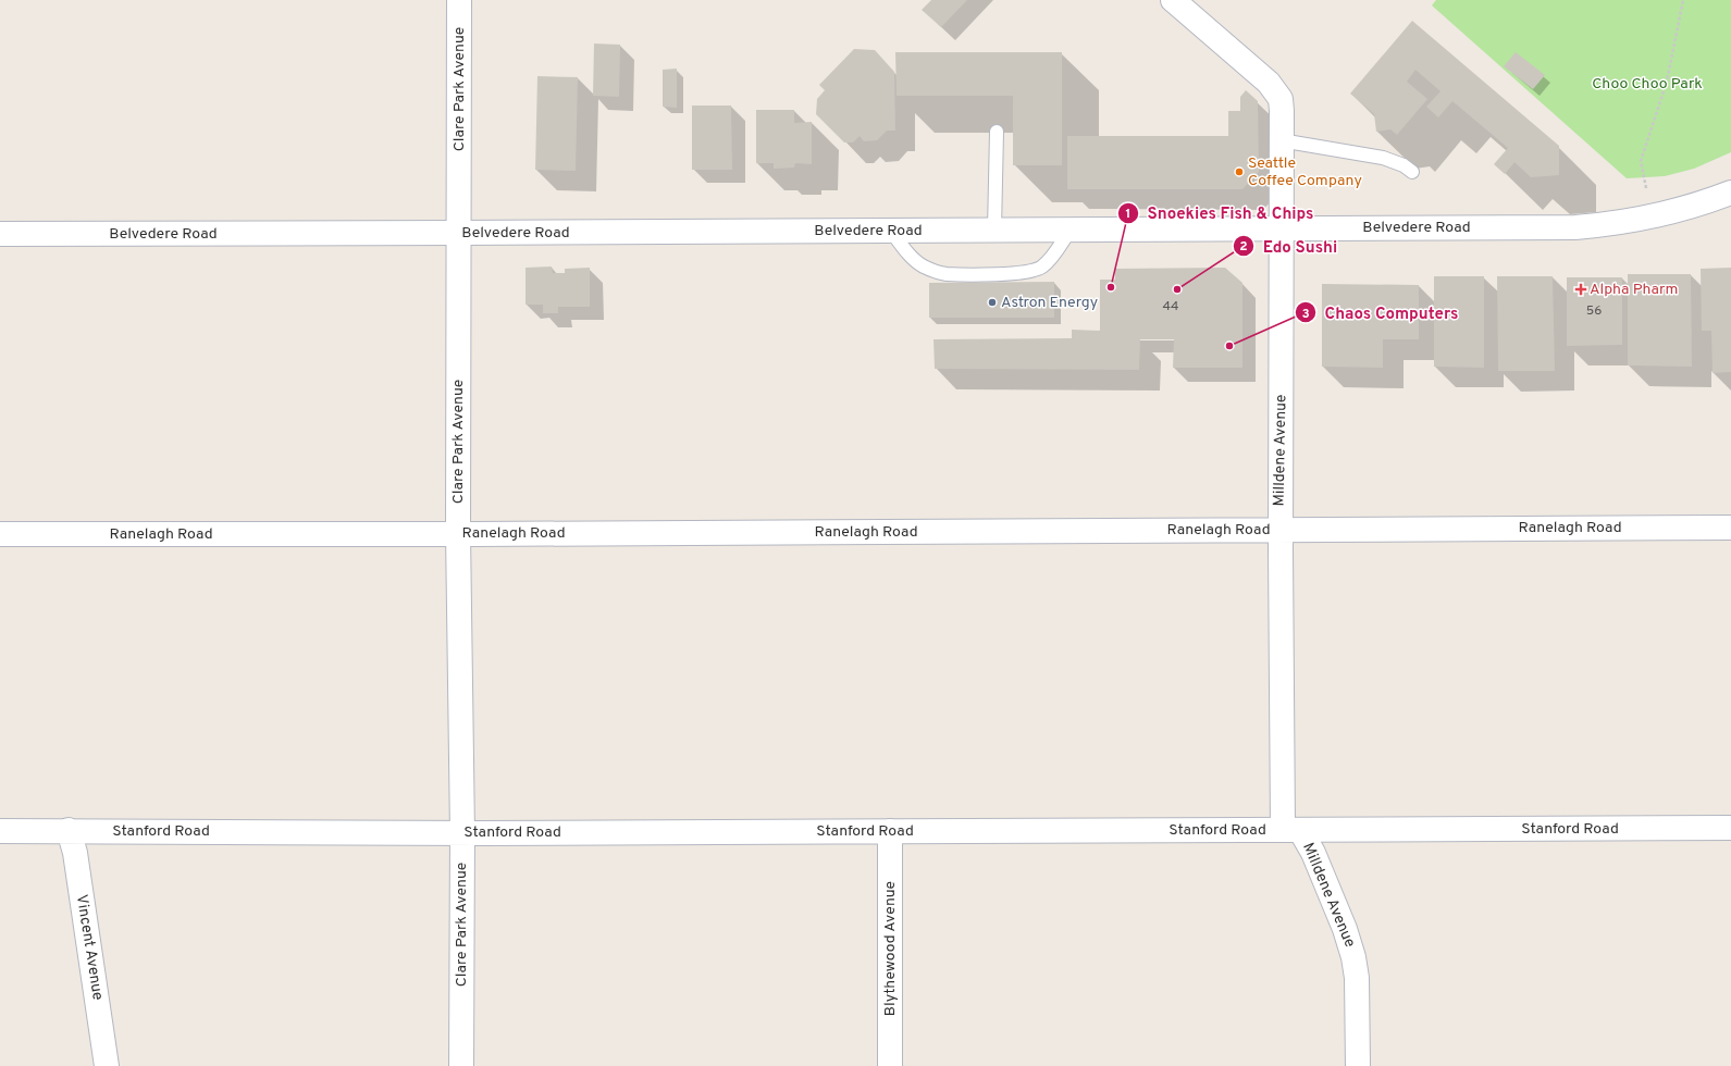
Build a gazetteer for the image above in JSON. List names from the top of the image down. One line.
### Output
{"streets":{"street":["Clare Park Avenue","Belvedere Road","Milldene Avenue","Ranelagh Road","Stanford Road","Vincent Avenue","Blythewood Avenue"]},"crossings":[["Clare Park Avenue","Belvedere Road"],["Clare Park Avenue","Ranelagh Road"],["Clare Park Avenue","Stanford Road"],["Belvedere Road","Milldene Avenue"],["Milldene Avenue","Ranelagh Road"],["Milldene Avenue","Stanford Road"],["Stanford Road","Vincent Avenue"],["Stanford Road","Blythewood Avenue"]],"parks":["Choo Choo Park"],"places":{"other":["Seattle Coffee Company","Snoekies Fish & Chips","Edo Sushi","Astron Energy","Chaos Computers"],"health":["Alpha Pharm"]},"house_numbers":["44","56"]}
